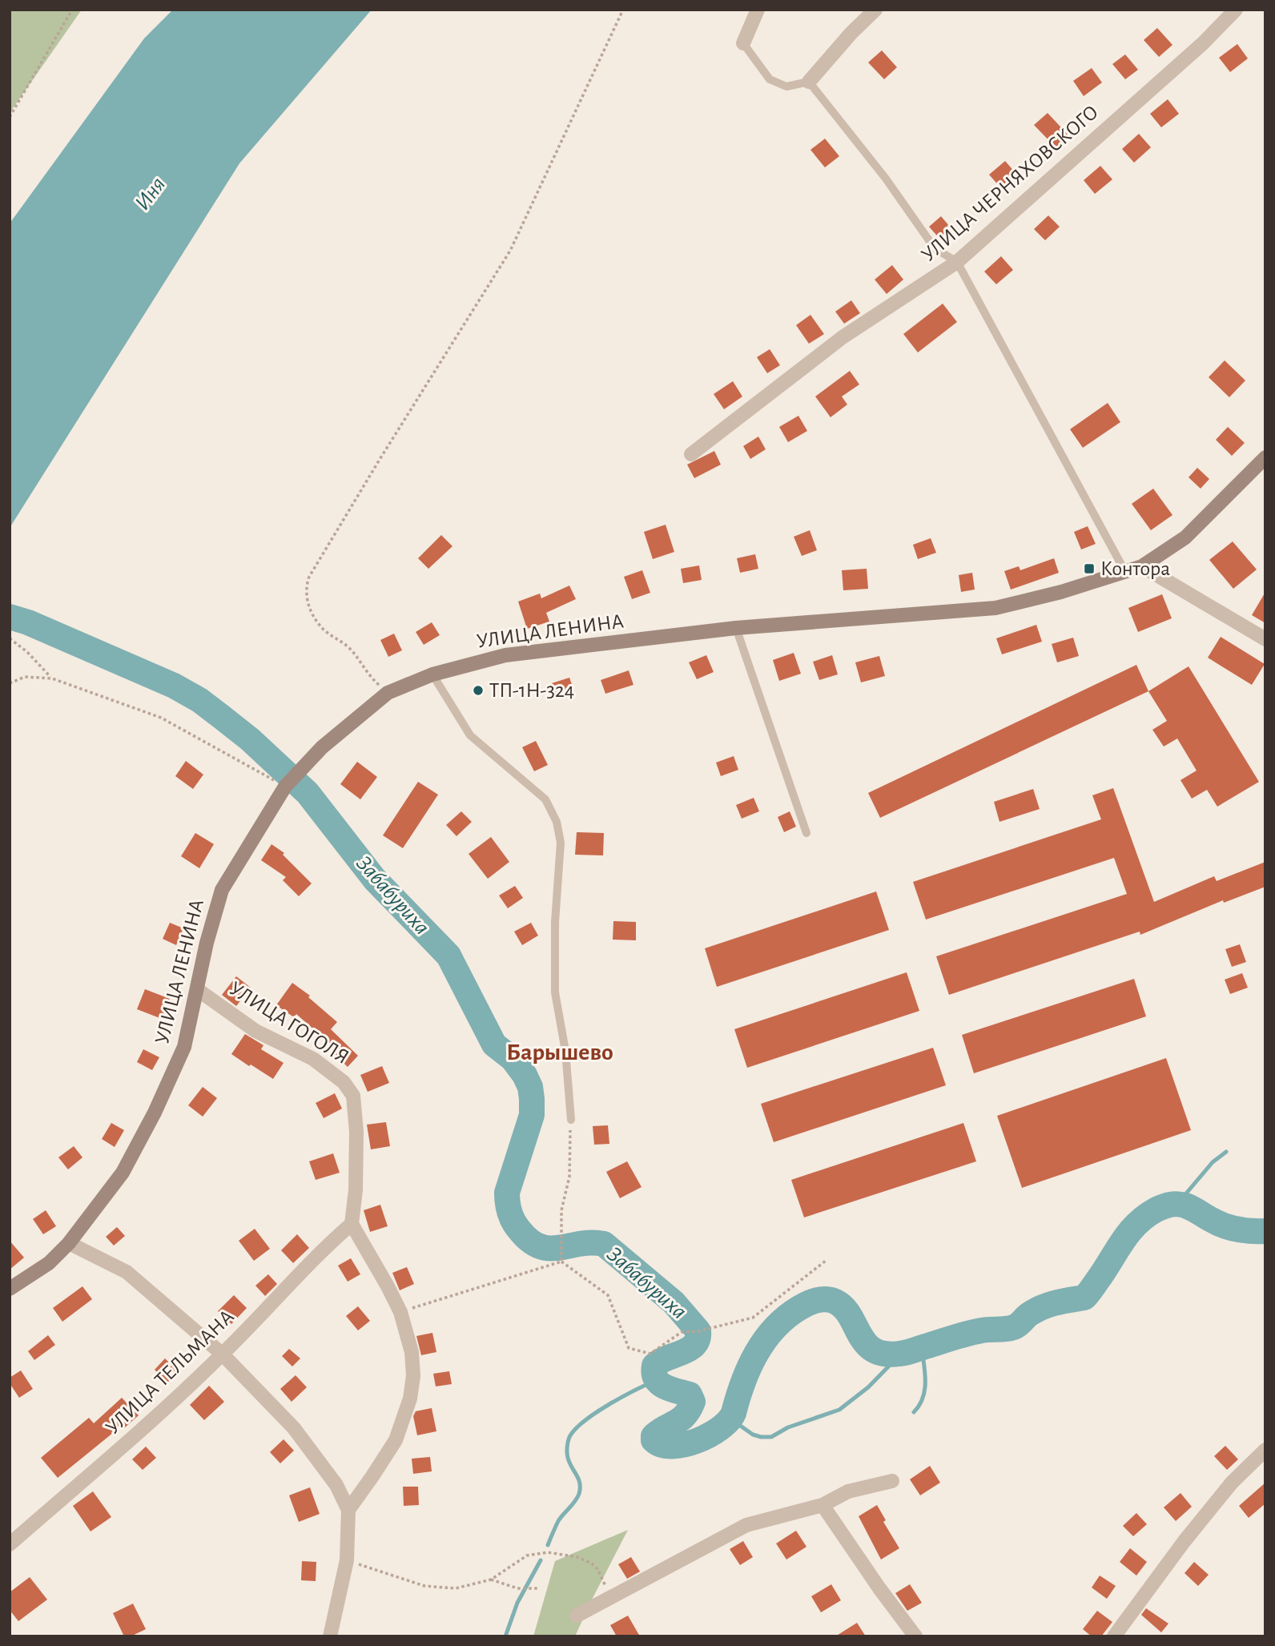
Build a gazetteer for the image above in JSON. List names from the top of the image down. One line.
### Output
{"streets":{"main road":["УЛИЦА ЛЕНИНА"],"street":["УЛИЦА ЧЕРНЯХОВСКОГО","УЛИЦА ГОГОЛЯ","УЛИЦА ТЕЛЬМАНА"]},"crossings":[["УЛИЦА ЛЕНИНА","УЛИЦА ГОГОЛЯ"],["УЛИЦА ГОГОЛЯ","УЛИЦА ТЕЛЬМАНА"]],"districts":["Барышево"],"water":["Иня","Забабуриха"],"places":{"transit":["Контора"],"other":["ТП-1Н-324"]}}
